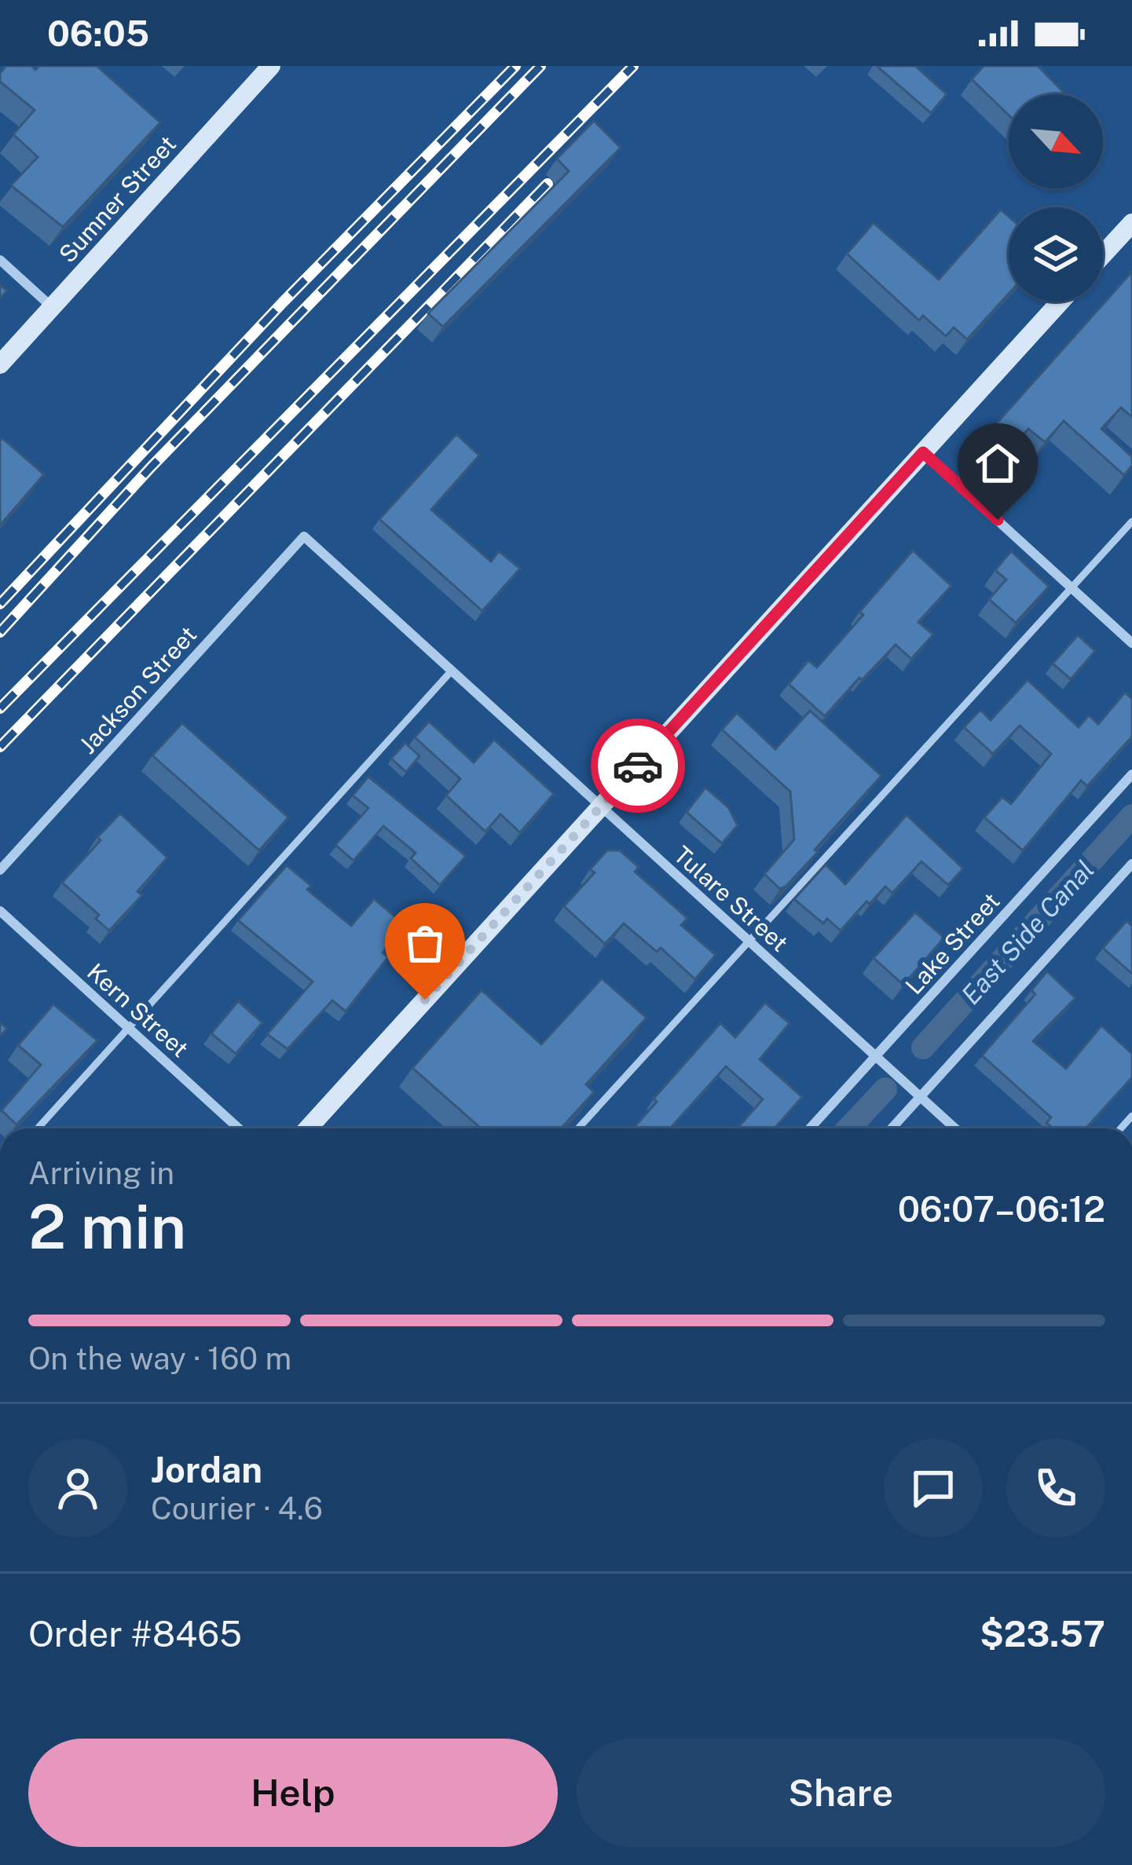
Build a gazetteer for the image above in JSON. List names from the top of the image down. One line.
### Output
{"streets":{"street":["Sumner Street","Jackson Street","Tulare Street","Lake Street","Kern Street"]},"crossings":[["Jackson Street","Tulare Street"],["Tulare Street","Lake Street"]],"water":["East Side Canal"],"north":"bottom right","page":{"status":"06:05","heading":["2 min","Arriving in","06:07–06:12"],"panel":["Jordan","Courier · 4.6","Order #8465","$23.57"],"bar":"On the way · 160 m","buttons":["Help","Share"]}}
